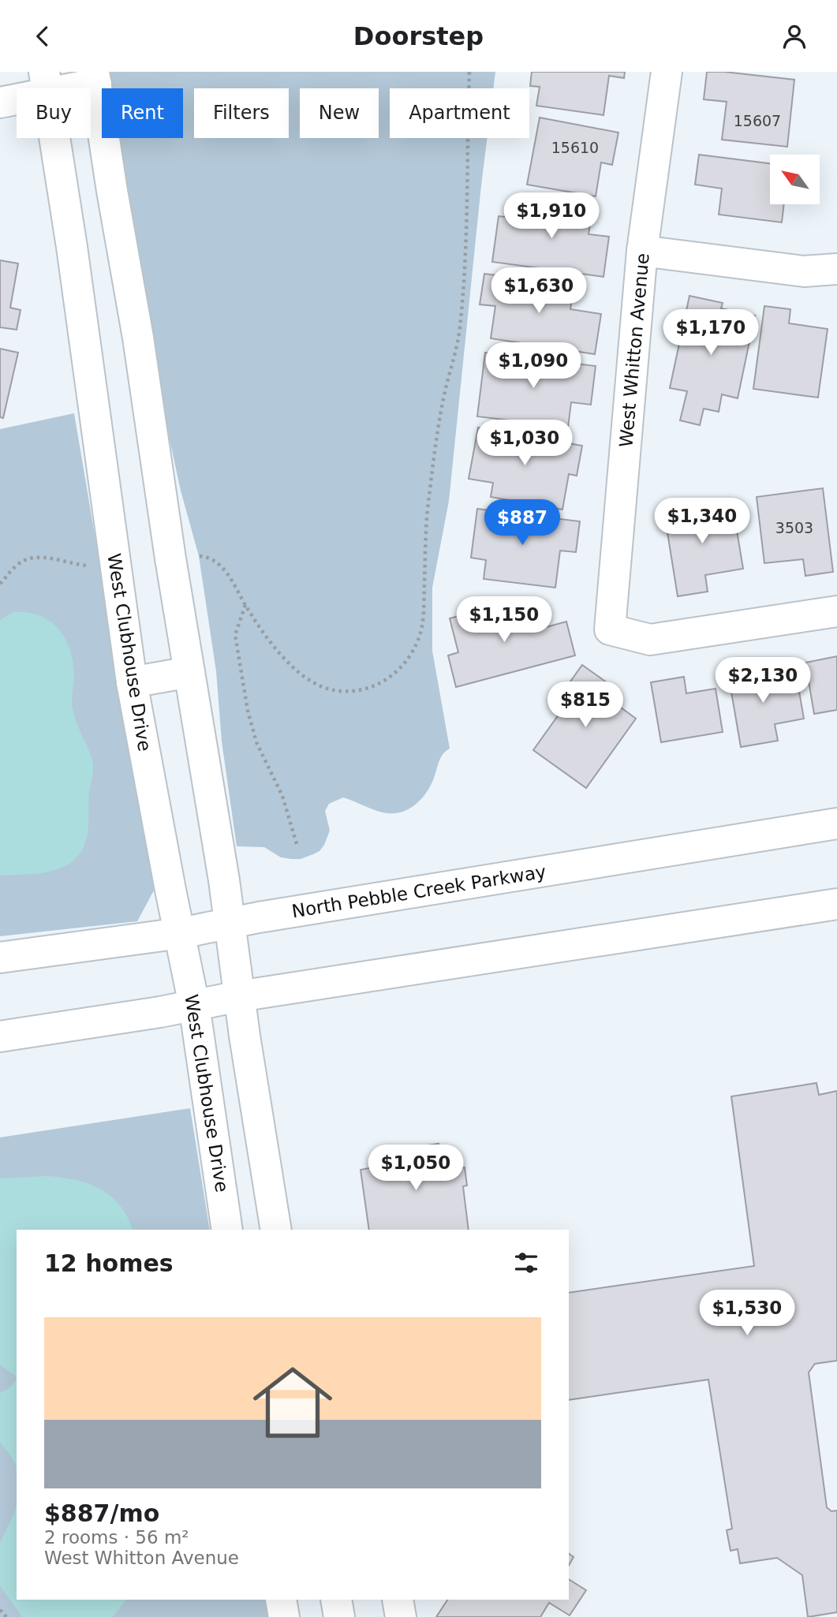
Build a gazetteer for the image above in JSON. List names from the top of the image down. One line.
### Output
{"streets":{"street":["West Whitton Avenue","West Clubhouse Drive","North Pebble Creek Parkway"]},"crossings":[["West Clubhouse Drive","North Pebble Creek Parkway"]],"house_numbers":["15607","15610","3503"],"north":"top left","page":{"header":"Doorstep","chip":["Buy","Rent","Filters","New","Apartment"],"price":["$1,910","$1,630","$1,170","$1,090","$1,030","$1,340","$887","$1,150","$2,130","$815","$1,050","$1,530"],"heading":"12 homes","list":[{"name":"$887/mo","note":"2 rooms · 56 m² · West Whitton Avenue"}]}}
